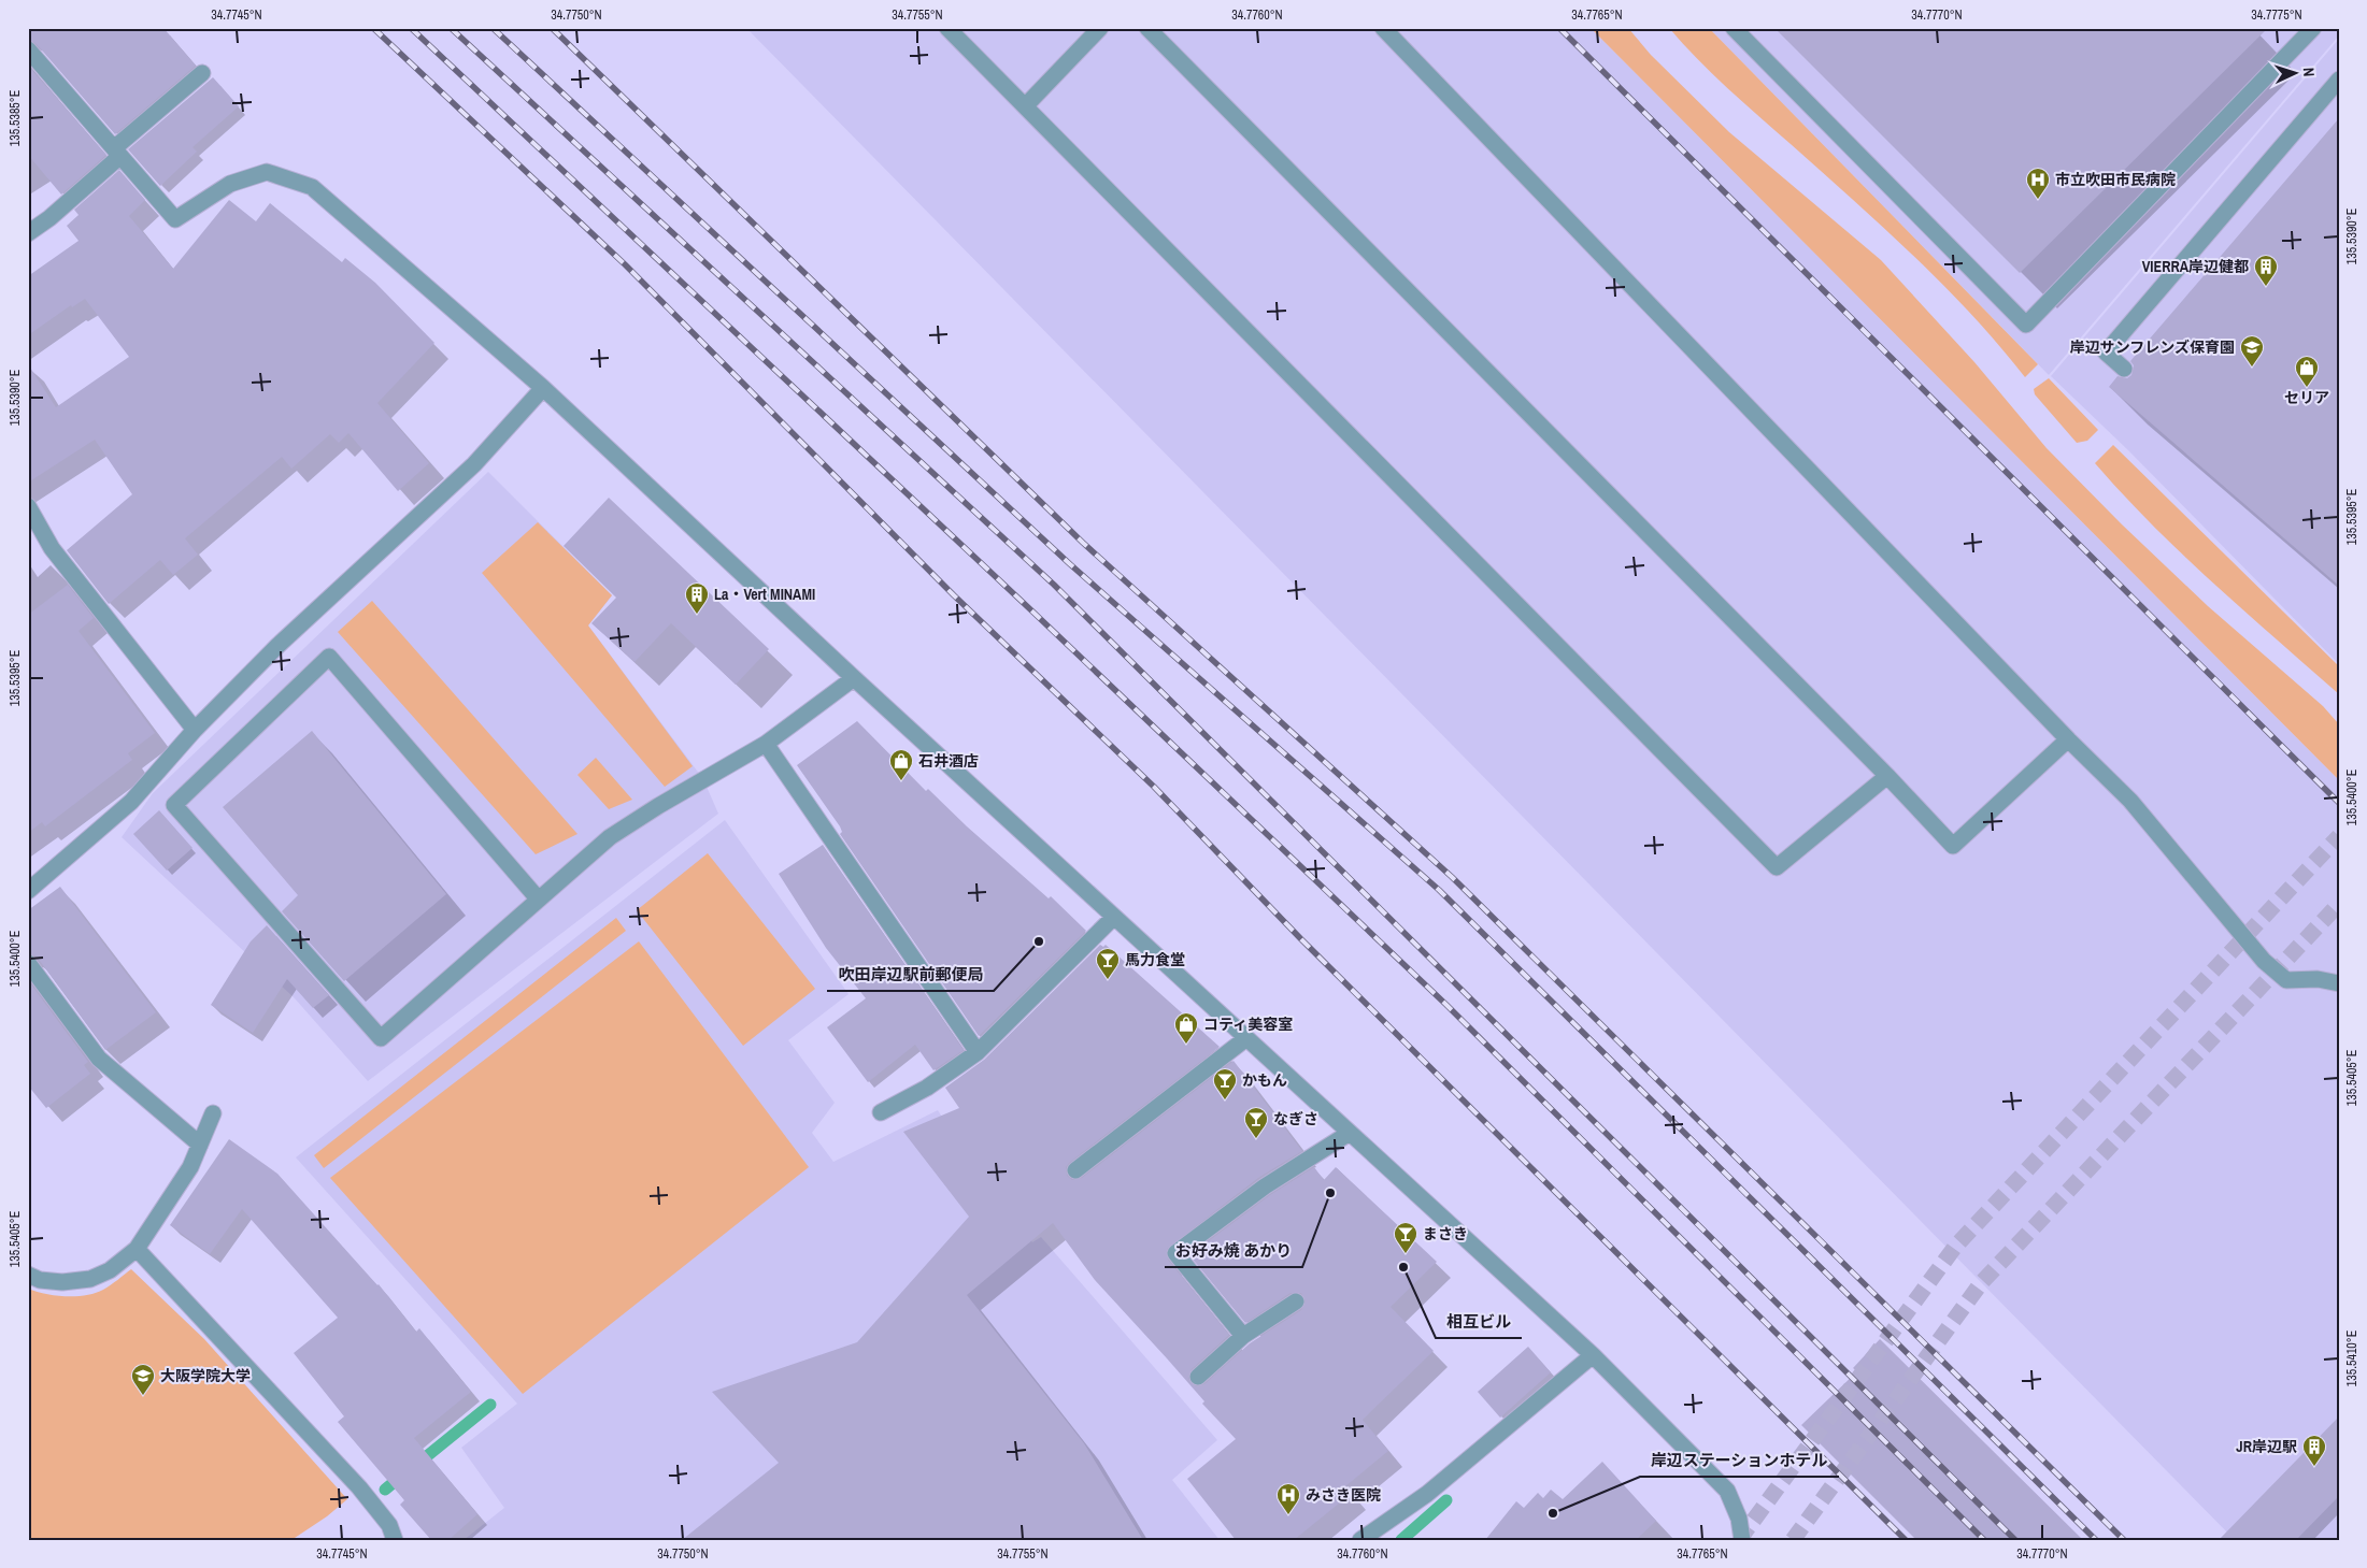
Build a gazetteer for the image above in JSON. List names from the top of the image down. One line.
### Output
{"places":{"hospital":["市立吹田市民病院","みさき医院"],"building":["VIERRA岸辺健都","La・Vert MINAMI","JR岸辺駅"],"school or university":["岸辺サンフレンズ保育園","大阪学院大学"],"shop":["セリア","石井酒店","コティ美容室"],"other":["吹田岸辺駅前郵便局","お好み焼 あかり","相互ビル","岸辺ステーションホテル"],"bar":["馬力食堂","かもん","なぎさ","まさき"]},"north":"right","coordinates":["34.7745°N","34.7750°N","34.7755°N","34.7760°N","34.7765°N","34.7770°N","34.7775°N","135.5385°E","135.5390°E","135.5395°E","135.5400°E","135.5405°E","135.5410°E"]}
